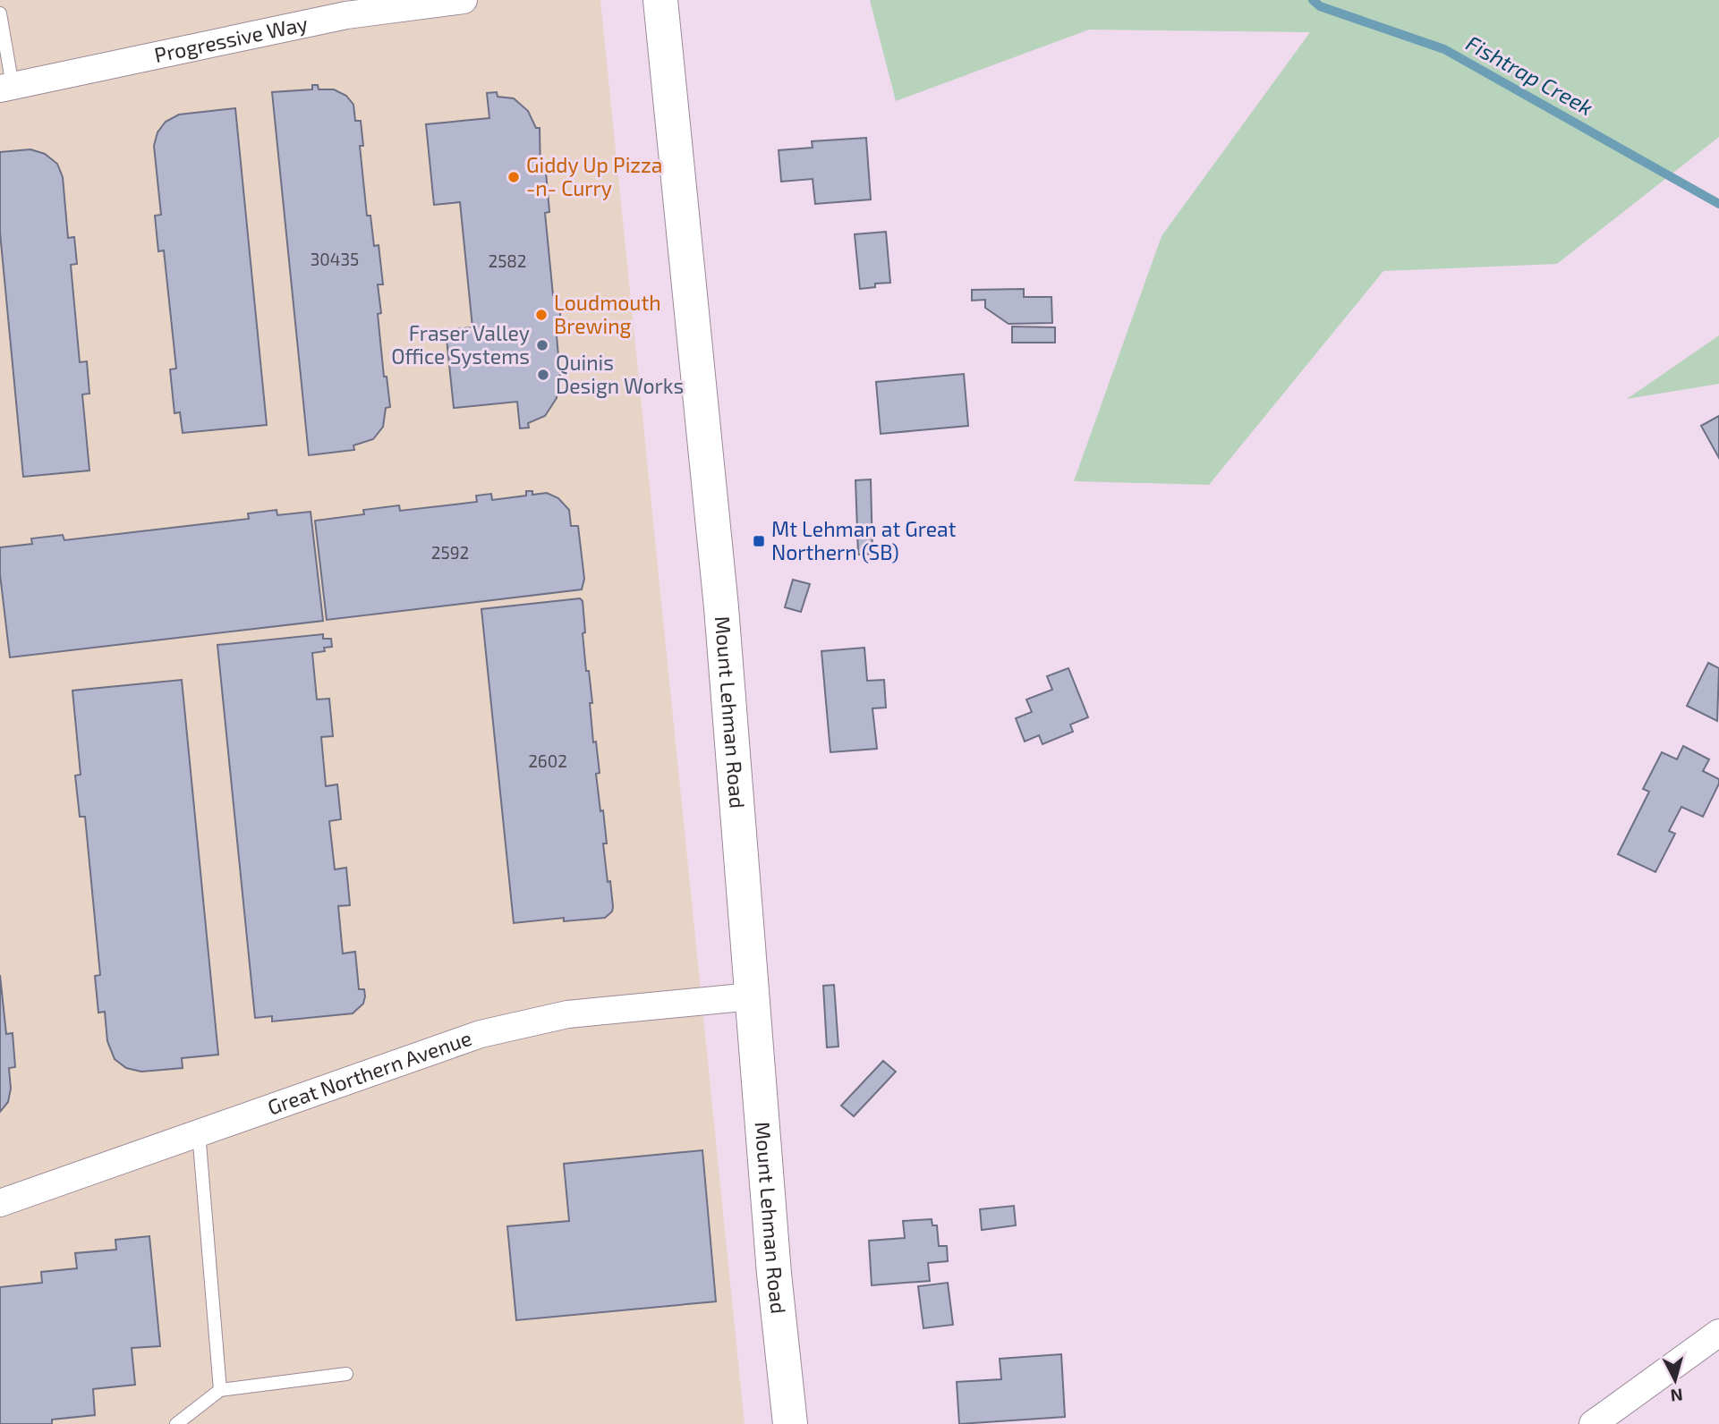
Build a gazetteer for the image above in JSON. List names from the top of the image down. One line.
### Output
{"streets":{"main road":["Mount Lehman Road"],"street":["Progressive Way","Great Northern Avenue"]},"crossings":[["Mount Lehman Road","Great Northern Avenue"]],"water":["Fishtrap Creek"],"places":{"other":["Giddy Up Pizza -n- Curry","Loudmouth Brewing","Fraser Valley Office Systems","Quinis Design Works"],"transit":["Mt Lehman at Great Northern (SB)"]},"house_numbers":["30435","2582","2592","2602"],"north":"bottom"}
